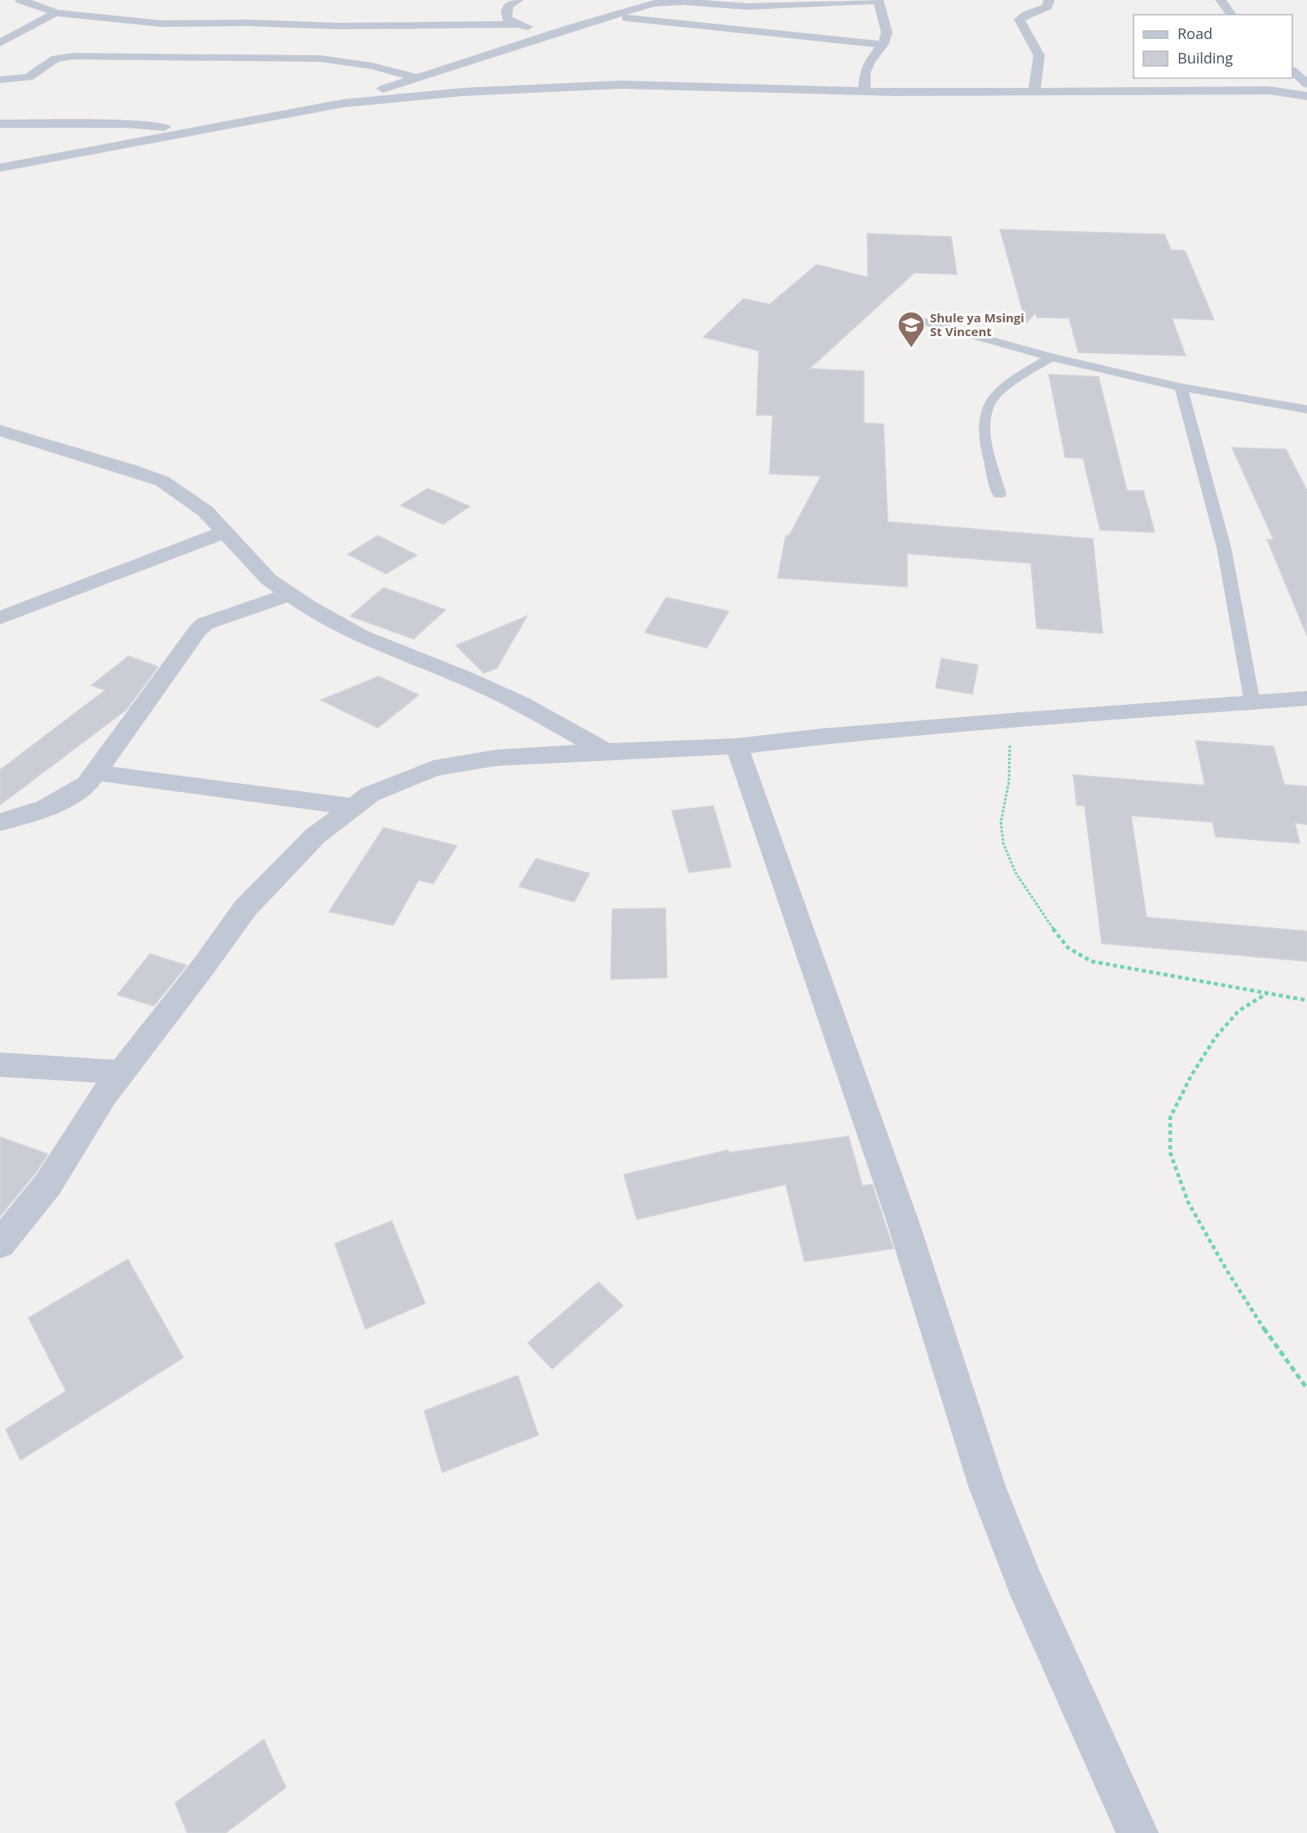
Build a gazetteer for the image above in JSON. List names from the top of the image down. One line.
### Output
{"places":{"school or university":["Shule ya Msingi St Vincent"]},"legend":["Road","Building"]}
